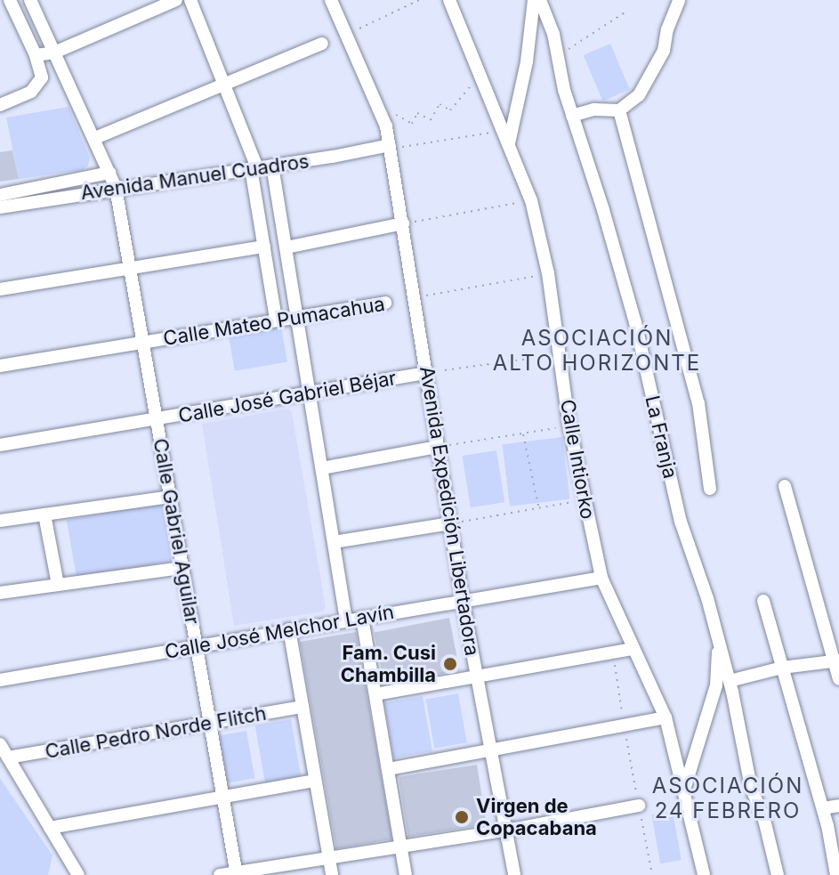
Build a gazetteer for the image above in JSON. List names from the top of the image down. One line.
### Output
{"streets":{"street":["Avenida Manuel Cuadros","Calle Mateo Pumacahua","Calle José Gabriel Béjar","La Franja","Calle Intiorko","Avenida Expedición Libertadora","Calle Gabriel Aguilar","Calle José Melchor Lavín","Calle Pedro Norde Flitch"]},"crossings":[["Avenida Manuel Cuadros","Avenida Expedición Libertadora"],["Avenida Manuel Cuadros","Calle Gabriel Aguilar"],["Calle Mateo Pumacahua","Calle Gabriel Aguilar"],["Calle José Gabriel Béjar","Avenida Expedición Libertadora"],["Calle José Gabriel Béjar","Calle Gabriel Aguilar"],["Calle Intiorko","Calle José Melchor Lavín"],["Avenida Expedición Libertadora","Calle José Melchor Lavín"],["Calle Gabriel Aguilar","Calle José Melchor Lavín"],["Calle Gabriel Aguilar","Calle Pedro Norde Flitch"]],"districts":["ASOCIACIÓN ALTO HORIZONTE","ASOCIACIÓN 24 FEBRERO"],"places":["Fam. Cusi Chambilla","Virgen de Copacabana"]}
